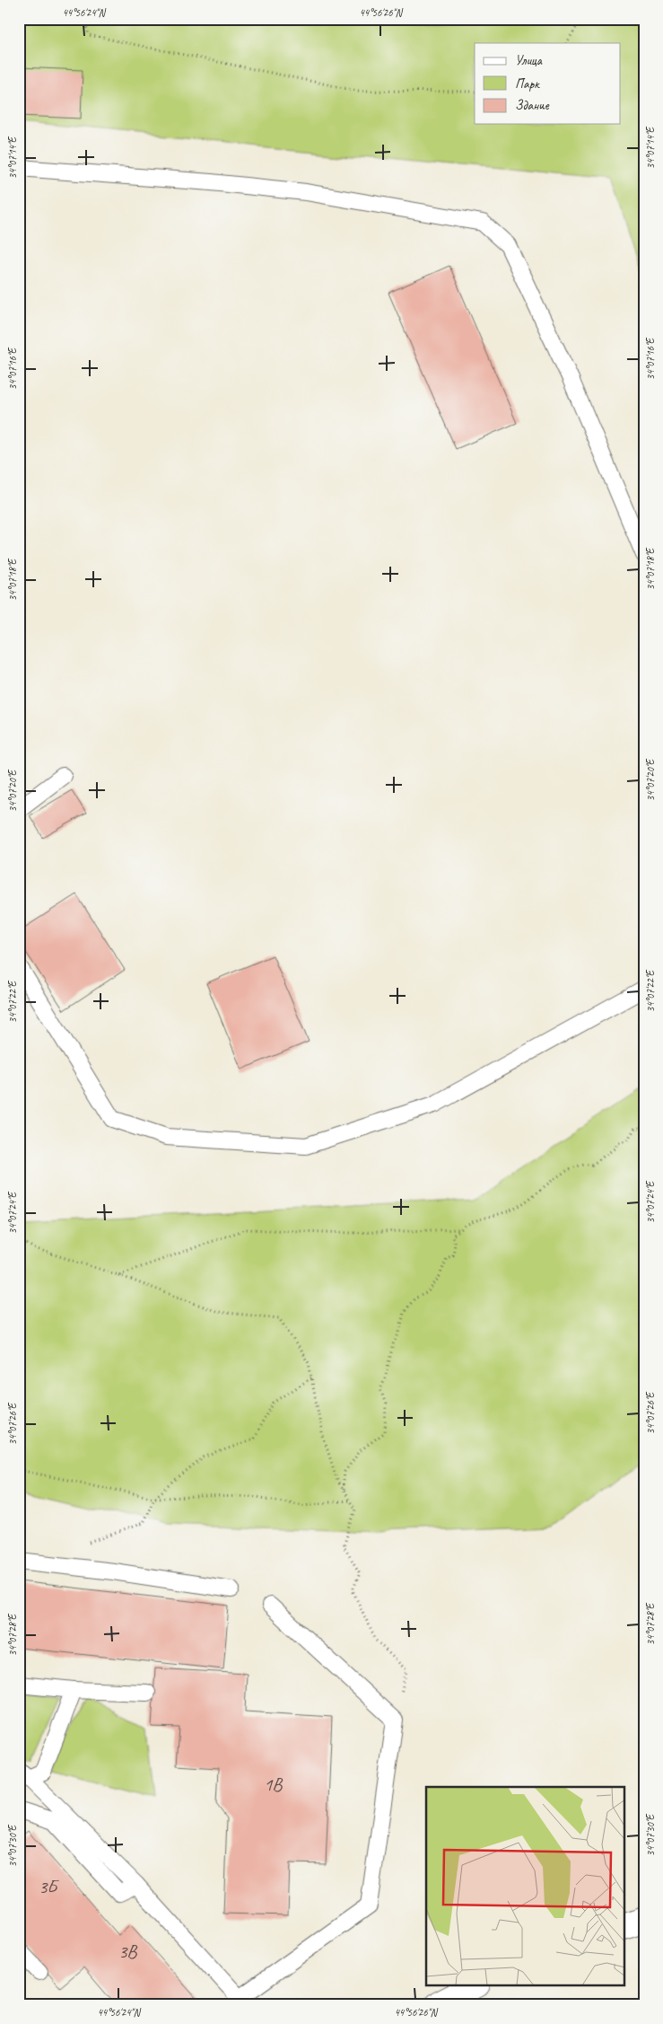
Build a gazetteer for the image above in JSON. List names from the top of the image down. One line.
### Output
{"house_numbers":["1В","3Б","3В"],"legend":["Улица","Парк","Здание"],"coordinates":["44°56'24\"N","44°56'26\"N","34°07'14\"E","34°07'16\"E","34°07'18\"E","34°07'20\"E","34°07'22\"E","34°07'24\"E","34°07'26\"E","34°07'28\"E","34°07'30\"E"]}
